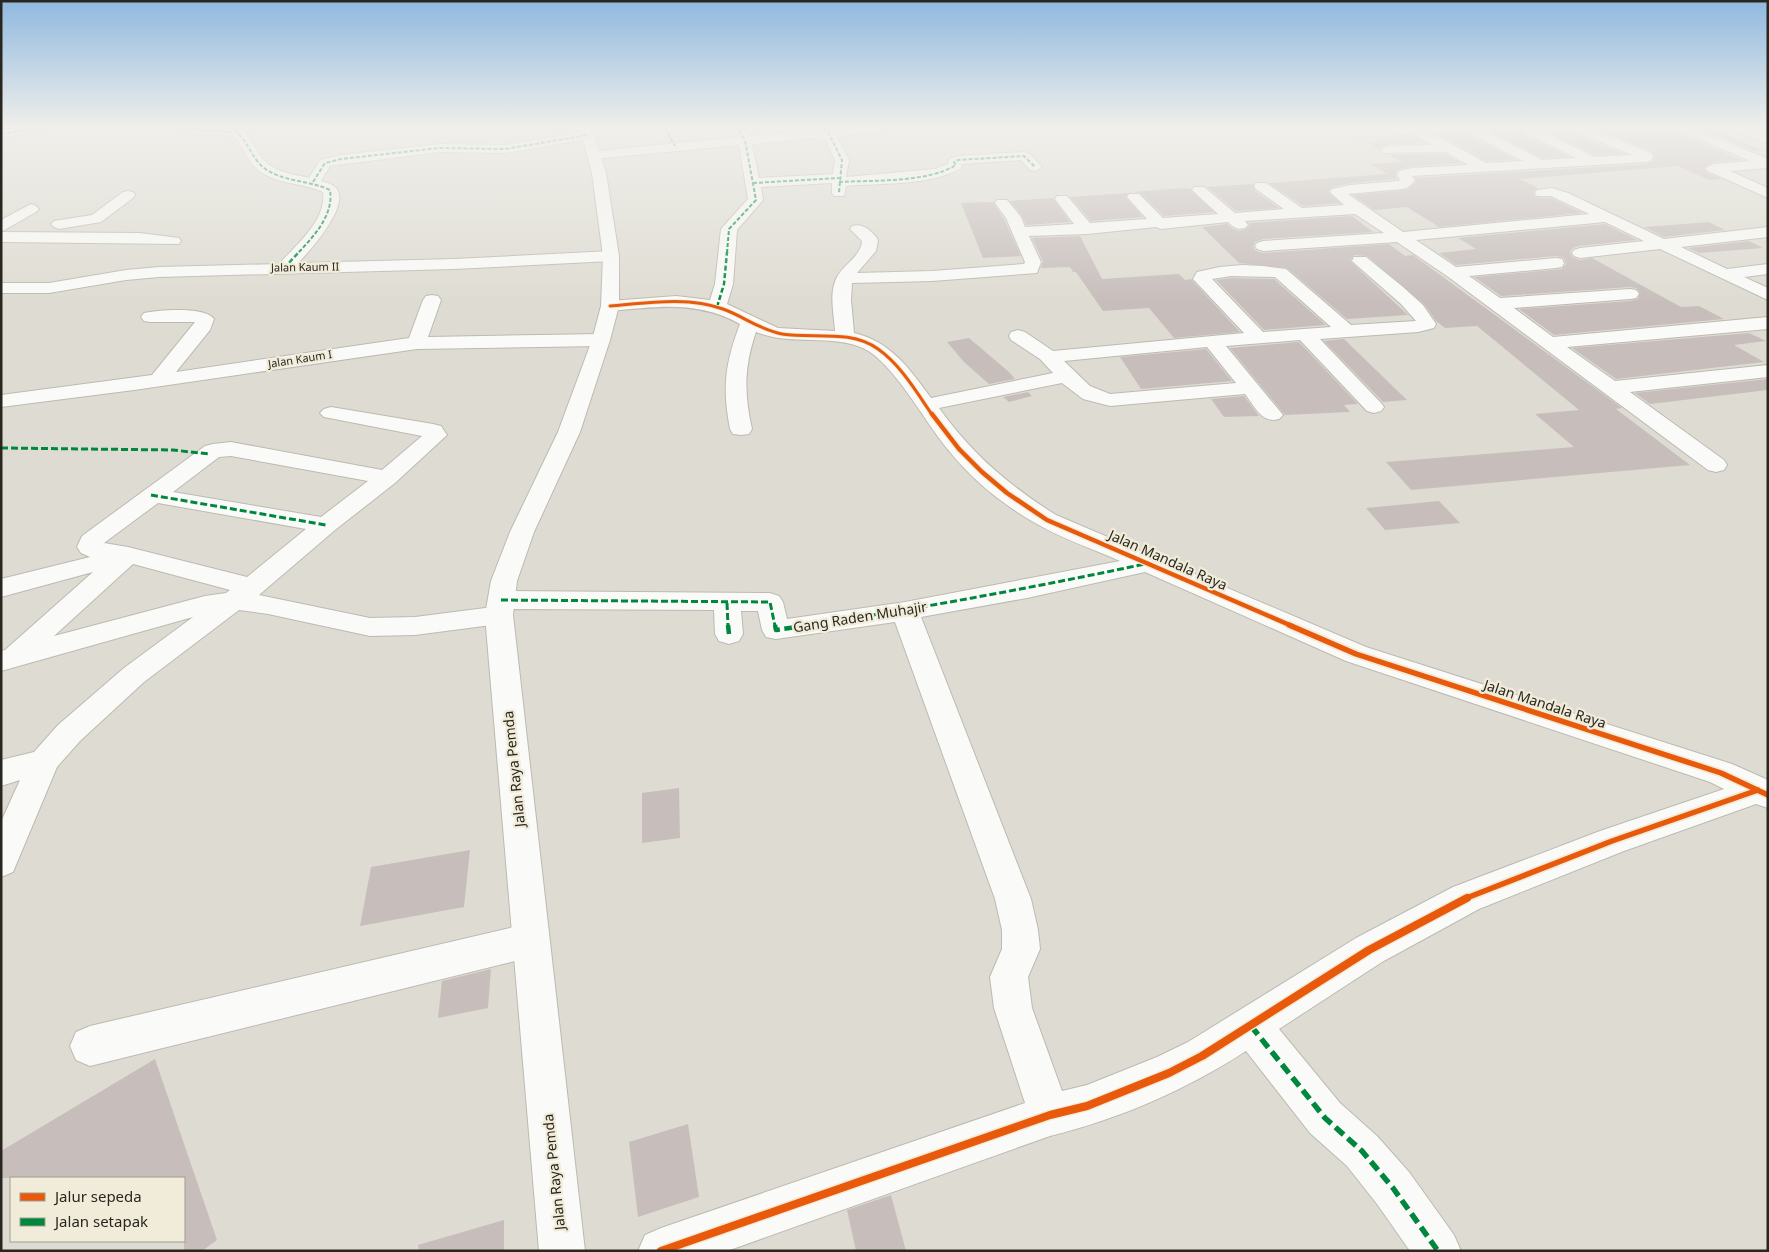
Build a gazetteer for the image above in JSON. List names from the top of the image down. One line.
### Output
{"streets":{"street":["Jalan Kaum II","Jalan Kaum I","Jalan Mandala Raya","Gang Raden Muhajir","Jalan Raya Pemda"]},"crossings":[["Jalan Kaum II","Jalan Raya Pemda"],["Jalan Kaum I","Jalan Raya Pemda"],["Jalan Mandala Raya","Gang Raden Muhajir"],["Jalan Mandala Raya","Jalan Raya Pemda"],["Gang Raden Muhajir","Jalan Raya Pemda"]],"legend":["Jalur sepeda","Jalan setapak"]}
